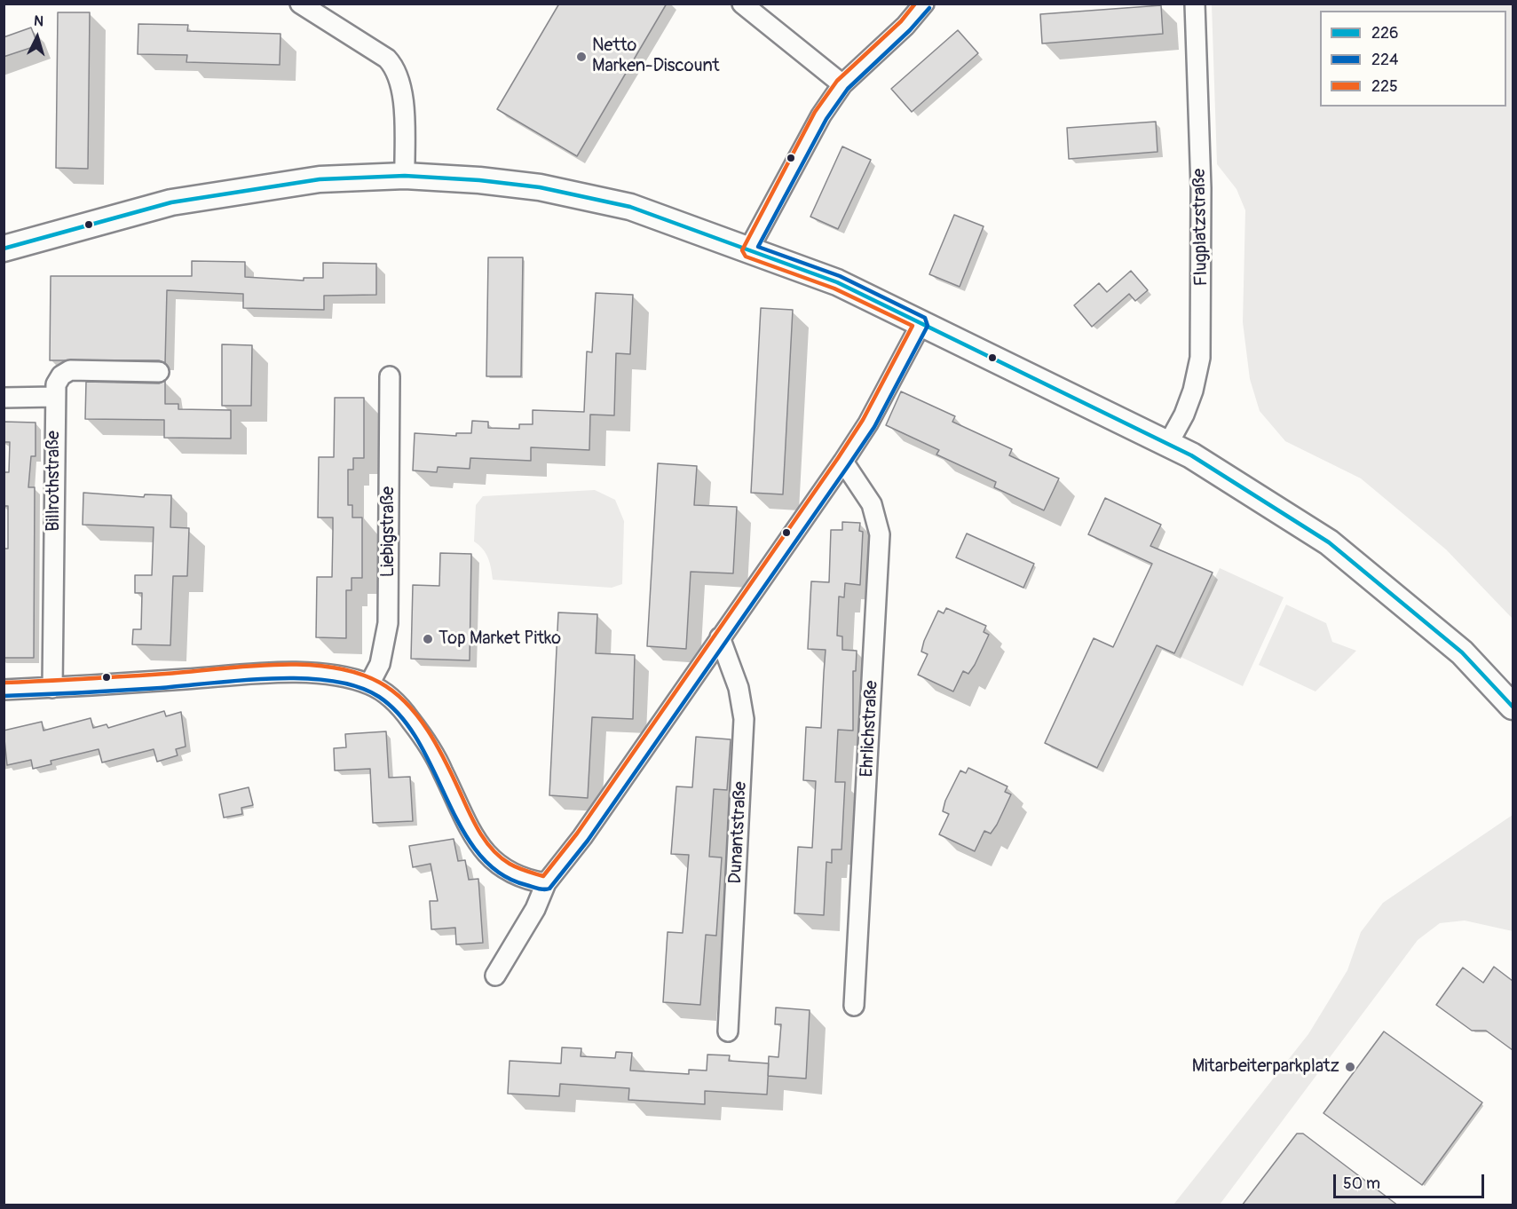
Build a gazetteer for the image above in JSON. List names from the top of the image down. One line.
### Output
{"streets":{"street":["Flugplatzstraße","Billrothstraße","Liebigstraße","Ehrlichstraße","Dunantstraße"]},"places":["Netto Marken-Discount","Top Market Pitko","Mitarbeiterparkplatz"],"lines":["transit line 225","transit line 224","transit line 226"],"legend":["226","224","225"],"scale_bar":"50 m","north":"top"}
